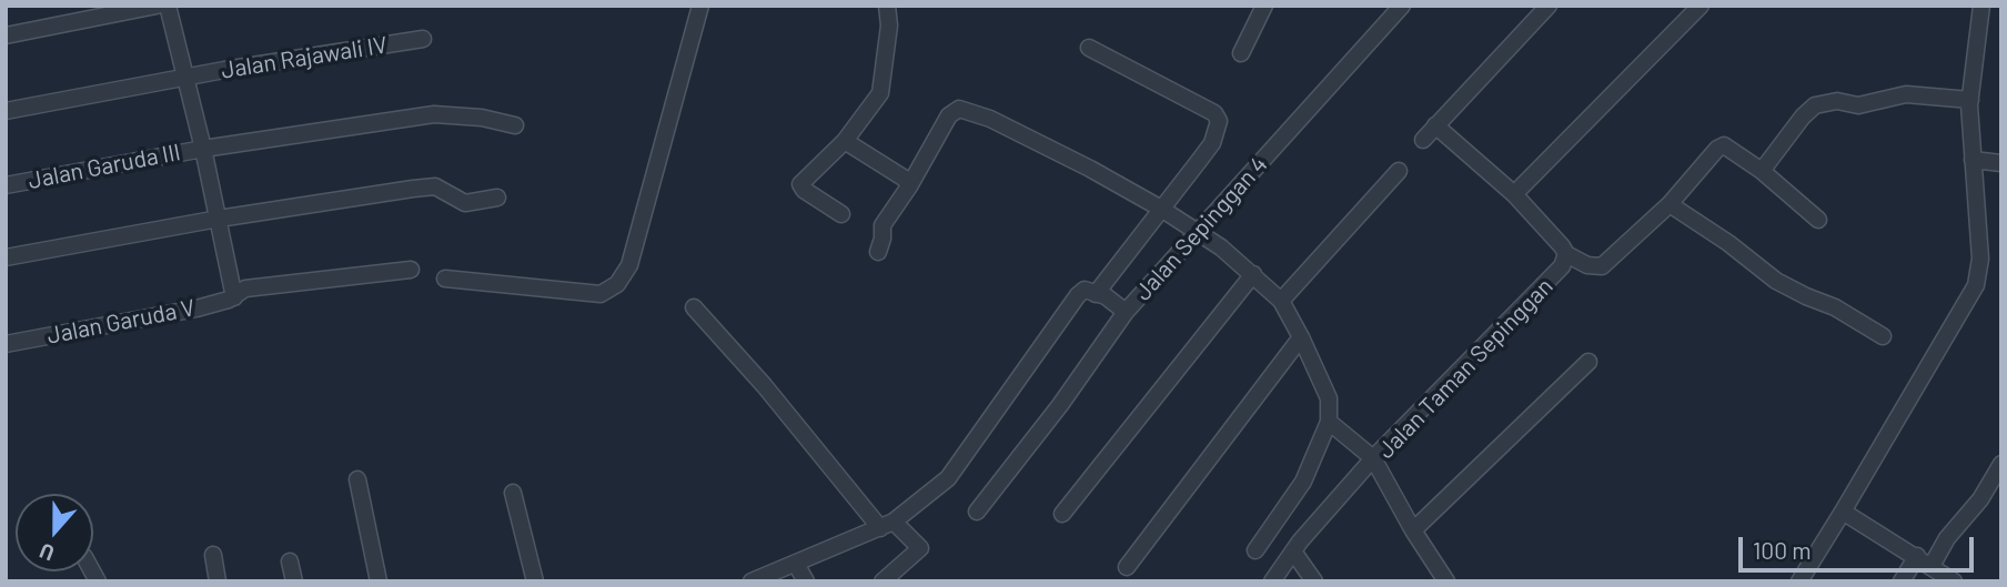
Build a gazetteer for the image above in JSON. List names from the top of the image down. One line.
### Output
{"streets":{"street":["Jalan Rajawali IV","Jalan Garuda III","Jalan Sepinggan 4","Jalan Garuda V","Jalan Taman Sepinggan"]},"scale_bar":"100 m","north":"bottom"}
